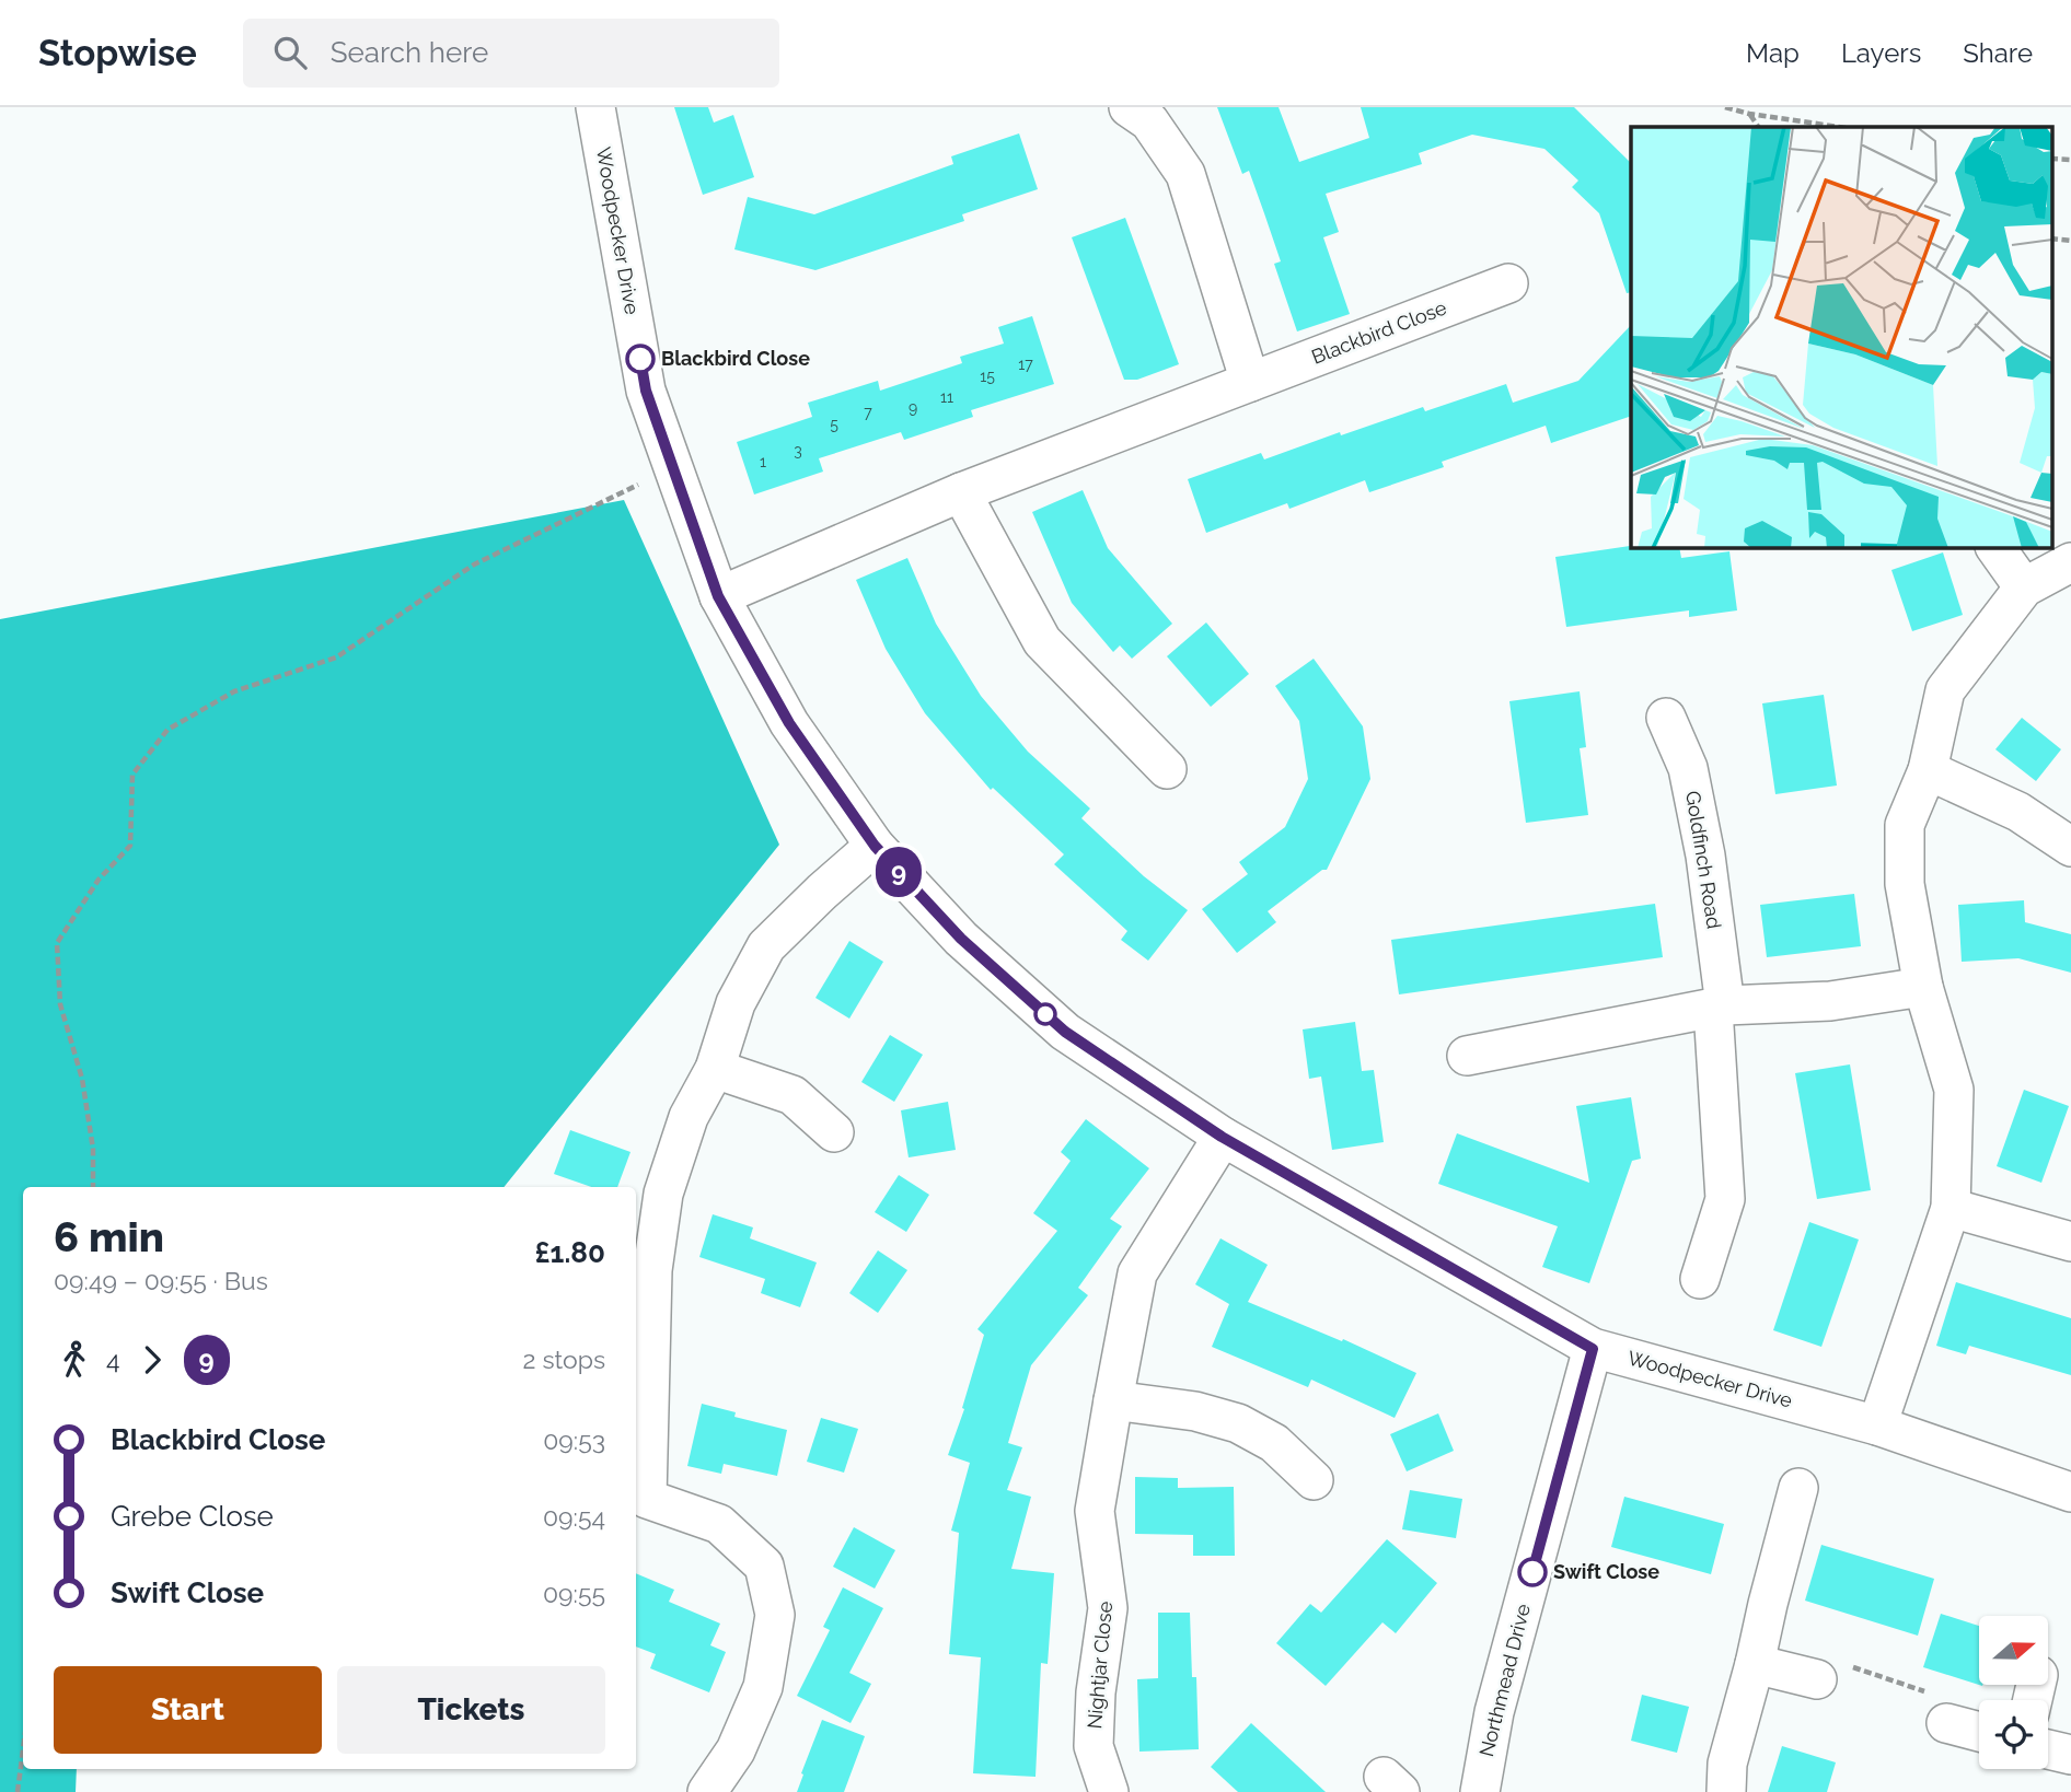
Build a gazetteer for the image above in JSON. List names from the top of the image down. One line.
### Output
{"streets":{"street":["Woodpecker Drive","Blackbird Close","Goldfinch Road","Nightjar Close","Northmead Drive"]},"crossings":[["Woodpecker Drive","Blackbird Close"],["Woodpecker Drive","Nightjar Close"],["Woodpecker Drive","Northmead Drive"]],"places":["Blackbird Close","Swift Close"],"lines":["bus line 9"],"house_numbers":["17","15","11","9","7","5","3","1"],"north":"right","page":{"header":"Stopwise","search":"Search here","nav":["Map","Layers","Share"],"on_map":"9","heading":["6 min","09:49 – 09:55 · Bus","£1.80"],"legs":["4","9","2 stops"],"list":[{"name":"Blackbird Close","value":"09:53"},{"name":"Grebe Close","value":"09:54"},{"name":"Swift Close","value":"09:55"}],"buttons":["Start","Tickets"]}}
